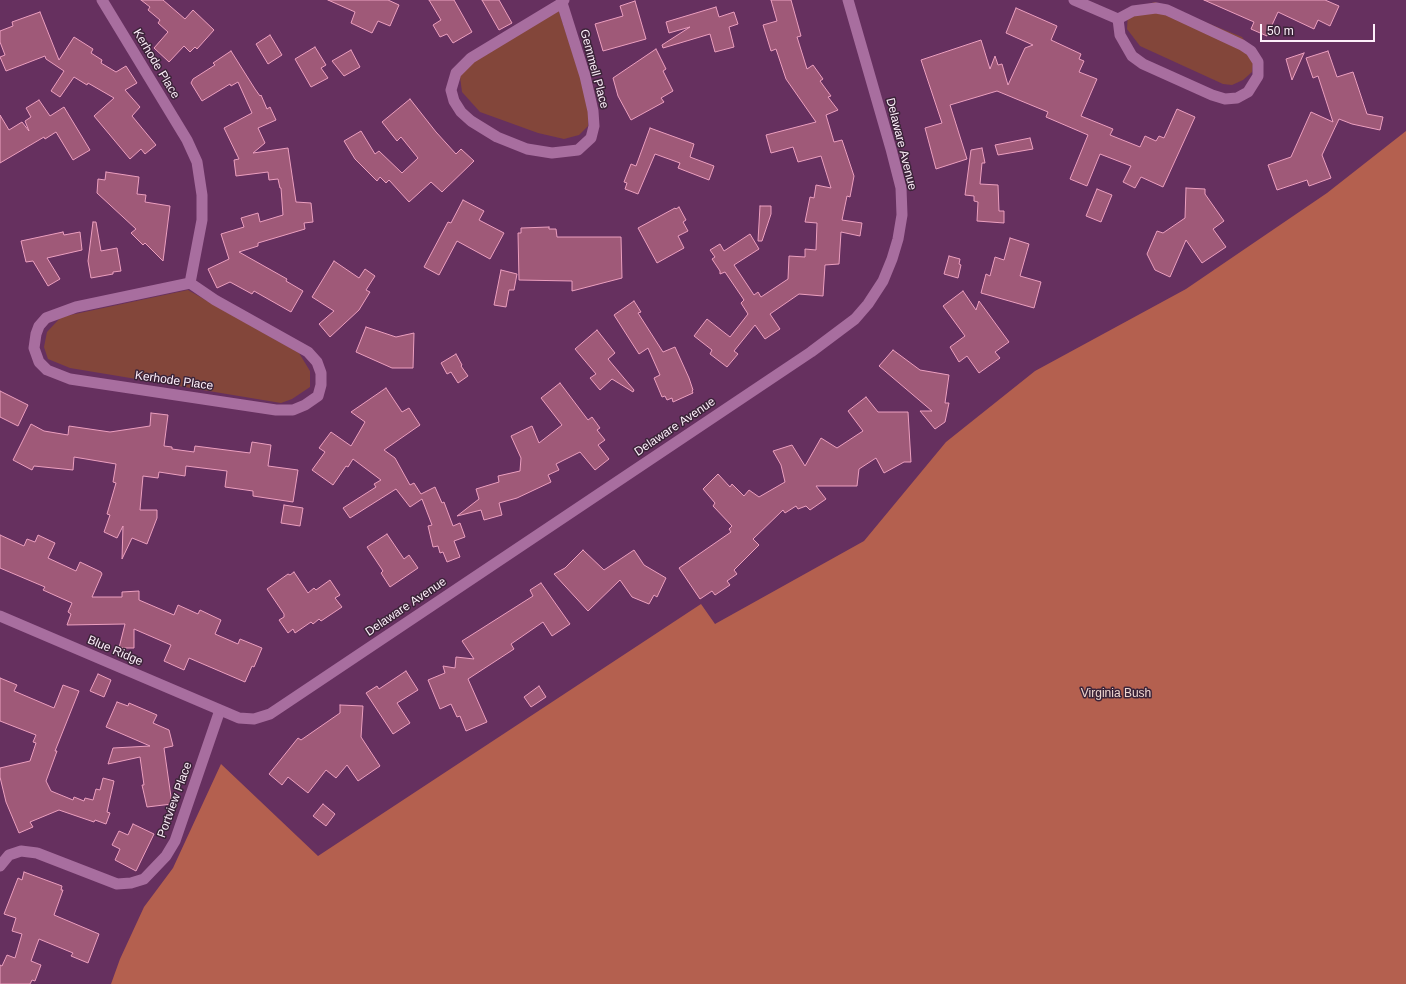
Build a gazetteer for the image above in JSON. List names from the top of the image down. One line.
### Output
{"streets":{"street":["Kerhode Place","Gemmell Place","Delaware Avenue","Blue Ridge","Portview Place"]},"crossings":[["Delaware Avenue","Blue Ridge"],["Delaware Avenue","Portview Place"],["Blue Ridge","Portview Place"]],"parks":["Virginia Bush"],"scale_bar":"50 m"}
